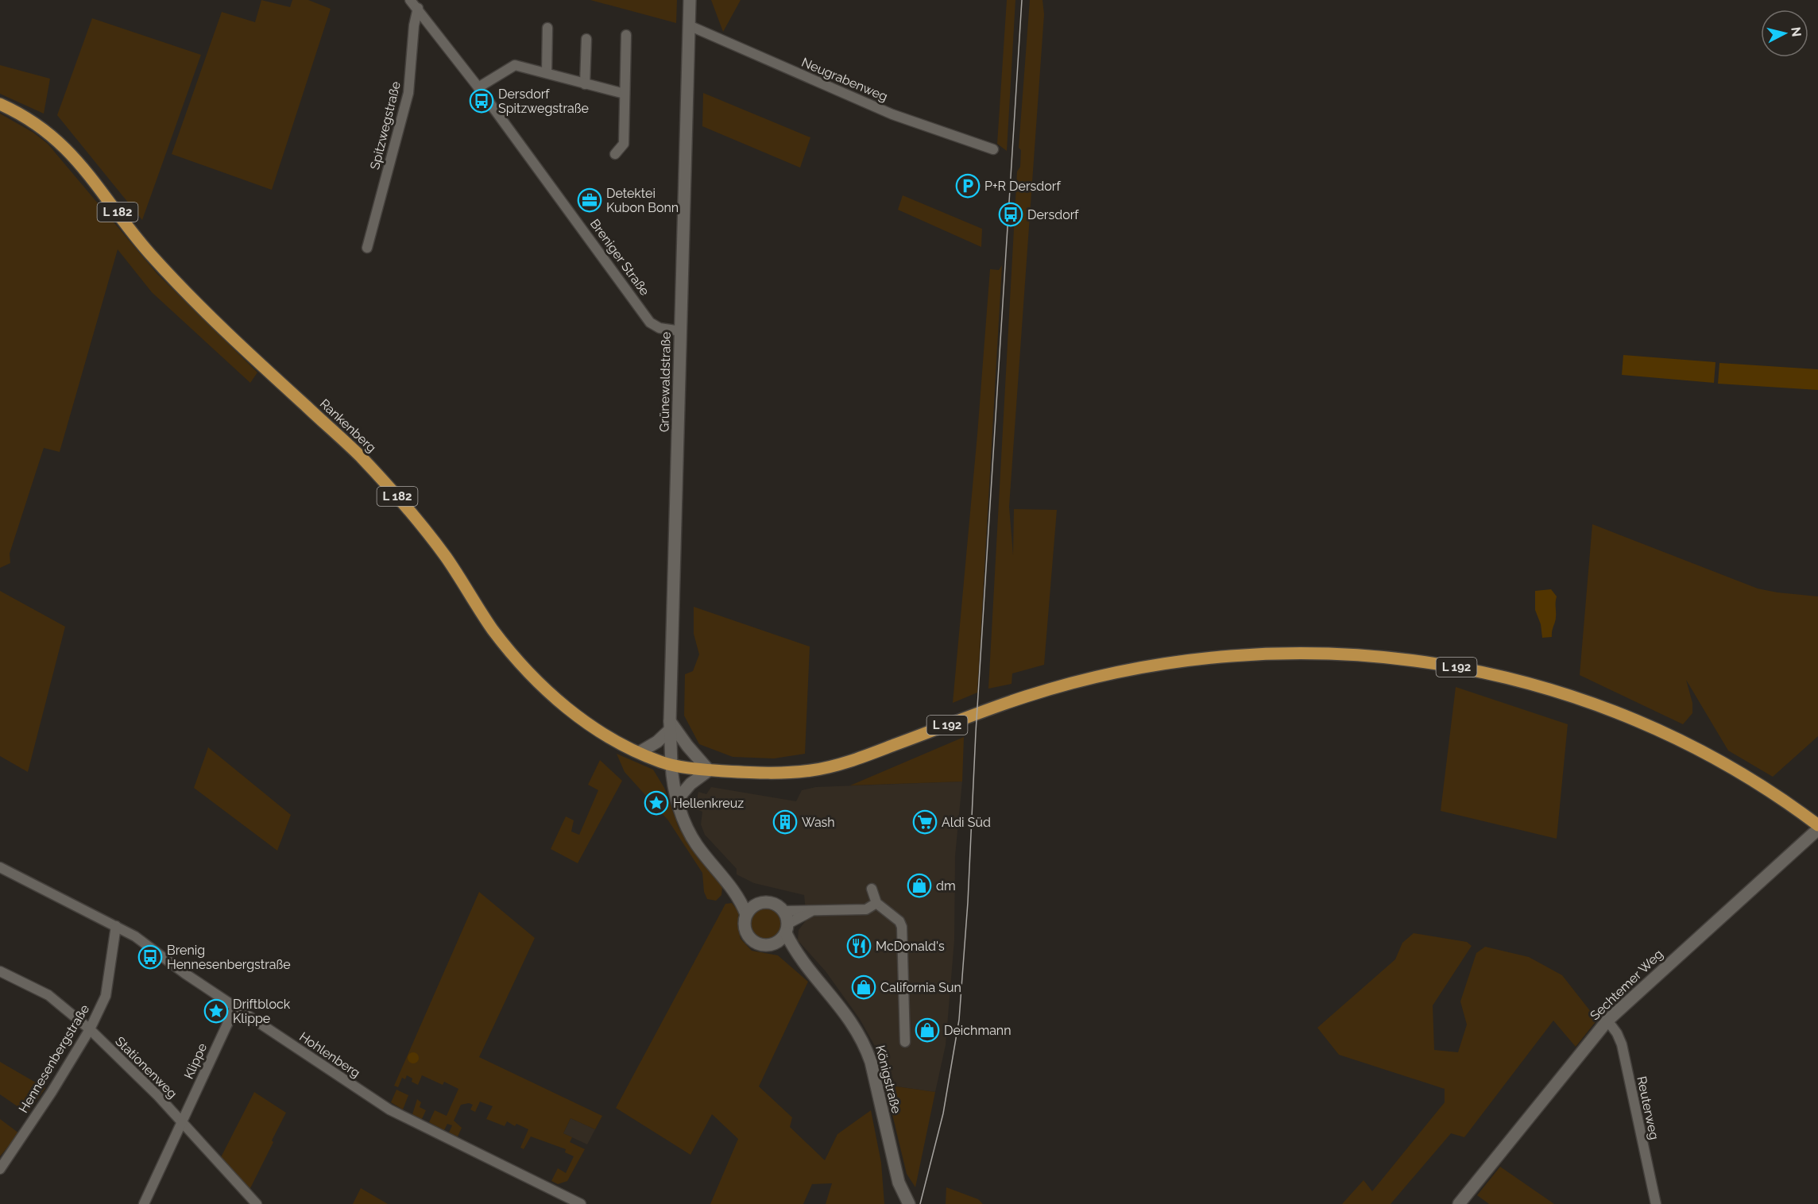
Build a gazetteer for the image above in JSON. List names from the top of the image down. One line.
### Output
{"streets":{"main road":["L 182","Rankenberg","L 192"],"street":["Neugrabenweg","Spitzwegstraße","Breniger Straße","Grünewaldstraße","Sechtemer Weg","Hohlenberg","Hennesenbergstraße","Klippe","Stationenweg","Königstraße","Reuterweg"]},"crossings":[["Neugrabenweg","Grünewaldstraße"],["Spitzwegstraße","Breniger Straße"],["Breniger Straße","Grünewaldstraße"],["Grünewaldstraße","Rankenberg"],["Grünewaldstraße","L 192"],["Grünewaldstraße","Königstraße"],["Rankenberg","L 192"],["Rankenberg","Königstraße"],["L 192","Königstraße"],["Sechtemer Weg","Reuterweg"],["Hohlenberg","Hennesenbergstraße"],["Hohlenberg","Klippe"],["Hennesenbergstraße","Stationenweg"],["Klippe","Stationenweg"]],"places":{"bus stop":["Dersdorf Spitzwegstraße","Dersdorf","Brenig Hennesenbergstraße"],"parking":["P+R Dersdorf"],"office":["Detektei Kubon Bonn"],"place":["Hellenkreuz","Driftblock Klippe"],"building":["Wash"],"supermarket":["Aldi Süd"],"shop":["dm","California Sun","Deichmann"],"restaurant":["McDonald's"]},"north":"right"}
